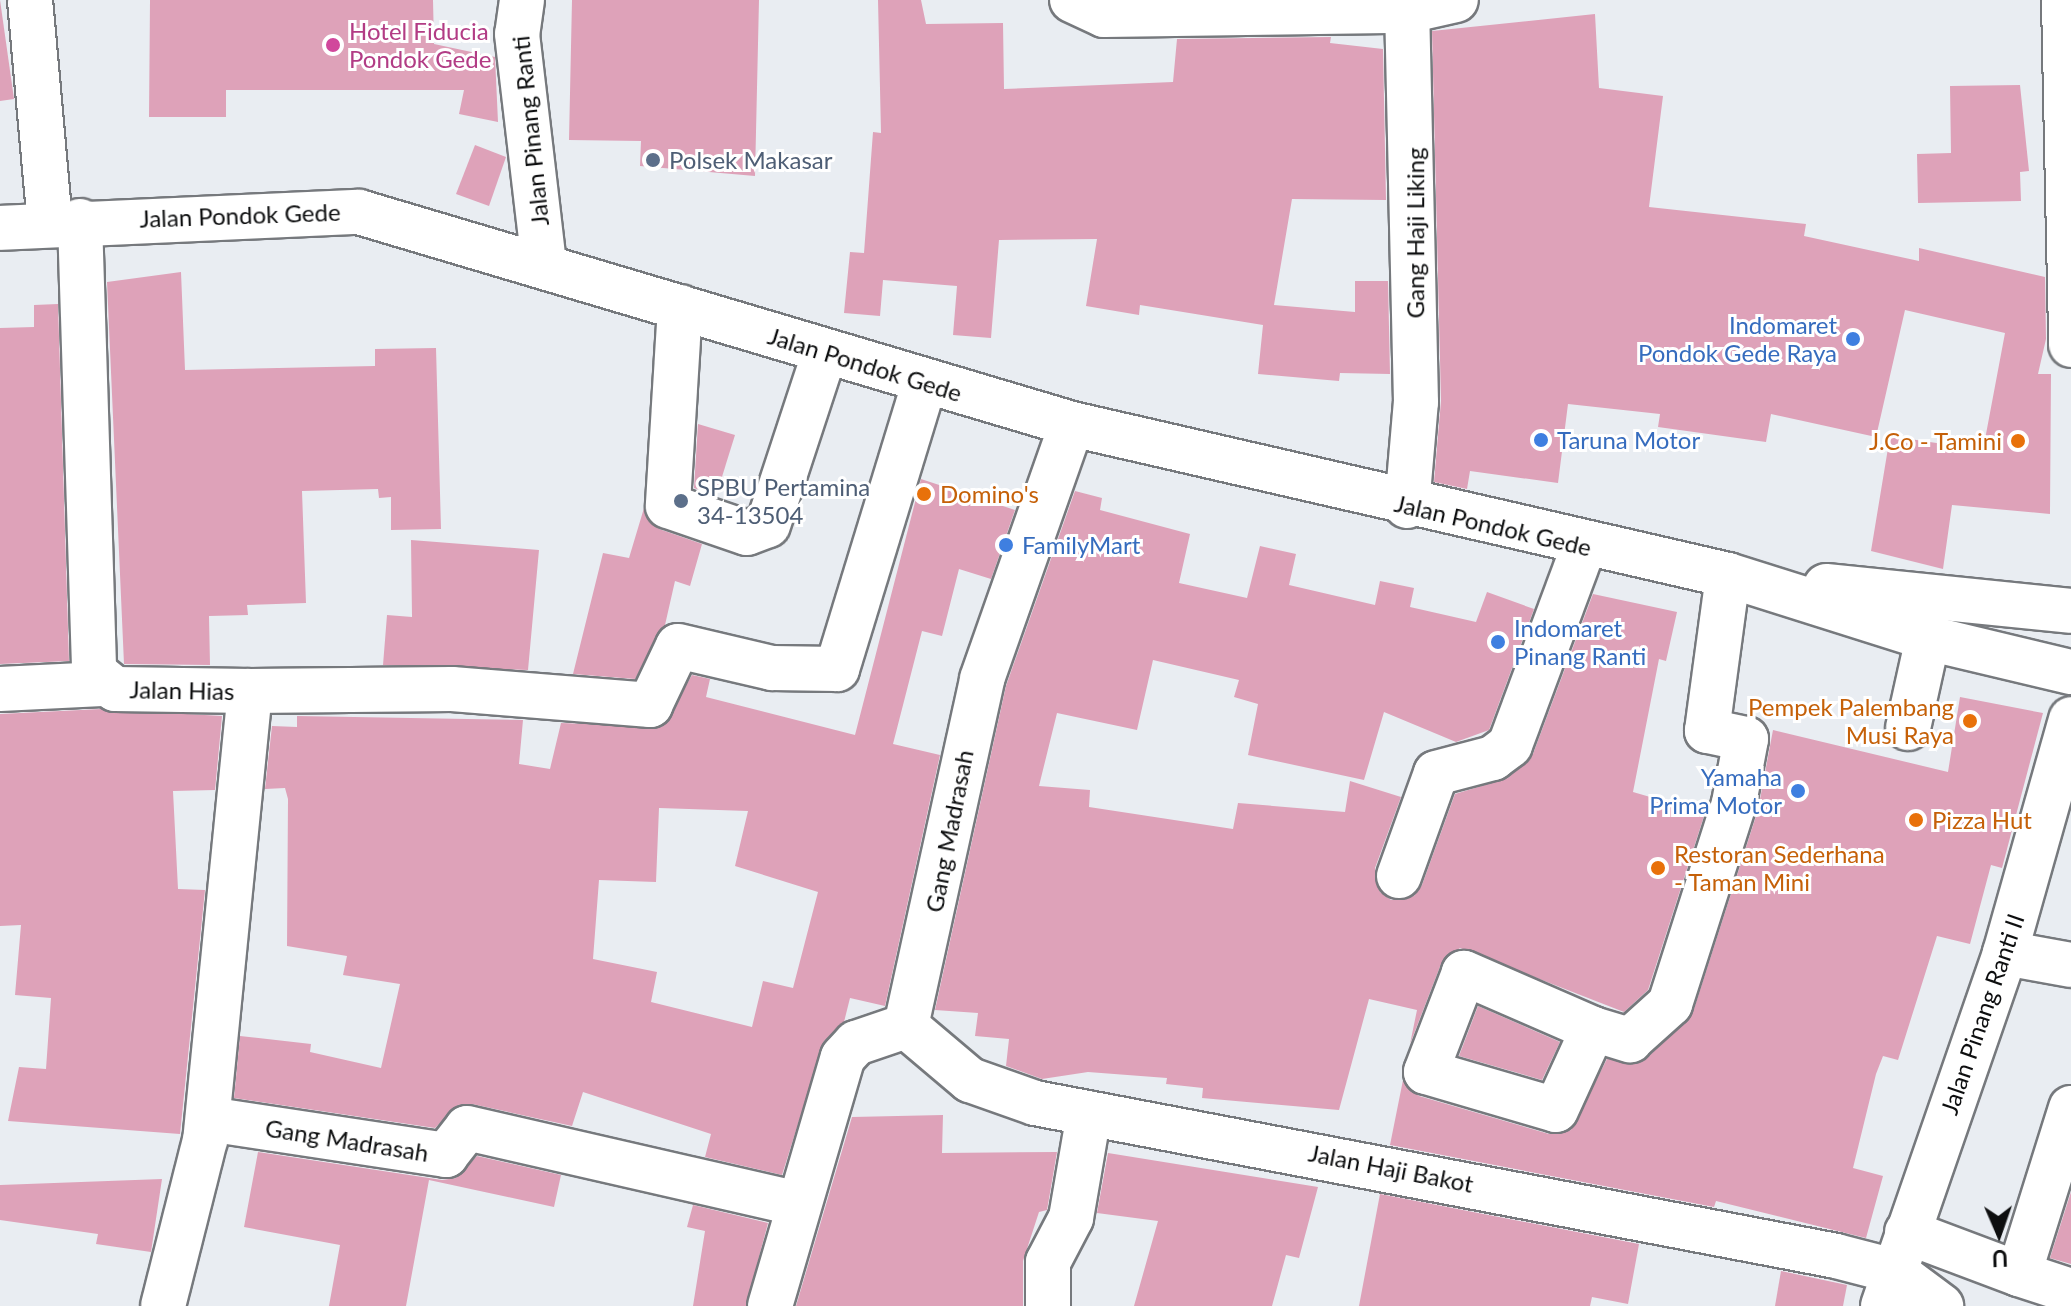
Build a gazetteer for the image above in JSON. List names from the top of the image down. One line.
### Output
{"streets":{"street":["Jalan Pinang Ranti","Jalan Pondok Gede","Gang Haji Liking","Jalan Hias","Gang Madrasah","Jalan Pinang Ranti II","Jalan Haji Bakot"]},"crossings":[["Jalan Pinang Ranti","Jalan Pondok Gede"],["Jalan Pondok Gede","Gang Haji Liking"],["Jalan Pondok Gede","Jalan Hias"],["Jalan Pondok Gede","Gang Madrasah"],["Jalan Hias","Gang Madrasah"],["Gang Madrasah","Jalan Haji Bakot"],["Jalan Pinang Ranti II","Jalan Haji Bakot"]],"places":["Hotel Fiducia Pondok Gede","Polsek Makasar","Indomaret Pondok Gede Raya","Taruna Motor","J.Co - Tamini","Domino's","SPBU Pertamina 34-13504","FamilyMart","Indomaret Pinang Ranti","Pempek Palembang Musi Raya","Yamaha Prima Motor","Pizza Hut","Restoran Sederhana - Taman Mini"],"north":"bottom"}
